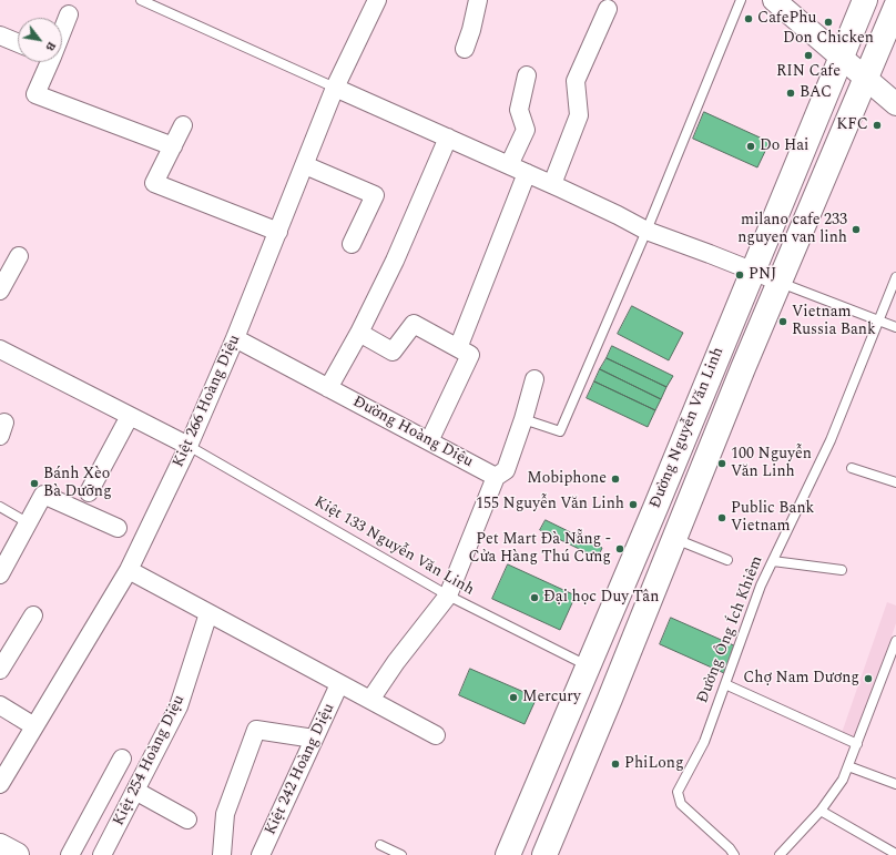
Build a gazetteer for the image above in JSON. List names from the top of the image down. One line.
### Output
{"streets":{"main road":["Đường Nguyễn Văn Linh"],"street":["Kiệt 266 Hoàng Diệu","Đường Hoàng Diệu","Kiệt 254 Hoàng Diệu","Kiệt 242 Hoàng Diệu"],"lane":["Kiệt 133 Nguyễn Văn Linh","Đường Ông Ích Khiêm"]},"crossings":[["Kiệt 266 Hoàng Diệu","Đường Hoàng Diệu"],["Kiệt 266 Hoàng Diệu","Kiệt 133 Nguyễn Văn Linh"],["Đường Nguyễn Văn Linh","Kiệt 133 Nguyễn Văn Linh"]],"places":["CafePhu","Don Chicken","RIN Cafe","BAC","KFC","Do Hai","milano cafe 233 nguyen van linh","PNJ","Vietnam Russia Bank","100 Nguyễn Văn Linh","Mobiphone","Bánh Xèo Bà Dưỡng","155 Nguyễn Văn Linh","Public Bank Vietnam","Pet Mart Đà Nẵng - Cửa Hàng Thú Cưng","Đại học Duy Tân","Chợ Nam Dương","Mercury","PhiLong"],"north":"bottom right"}
